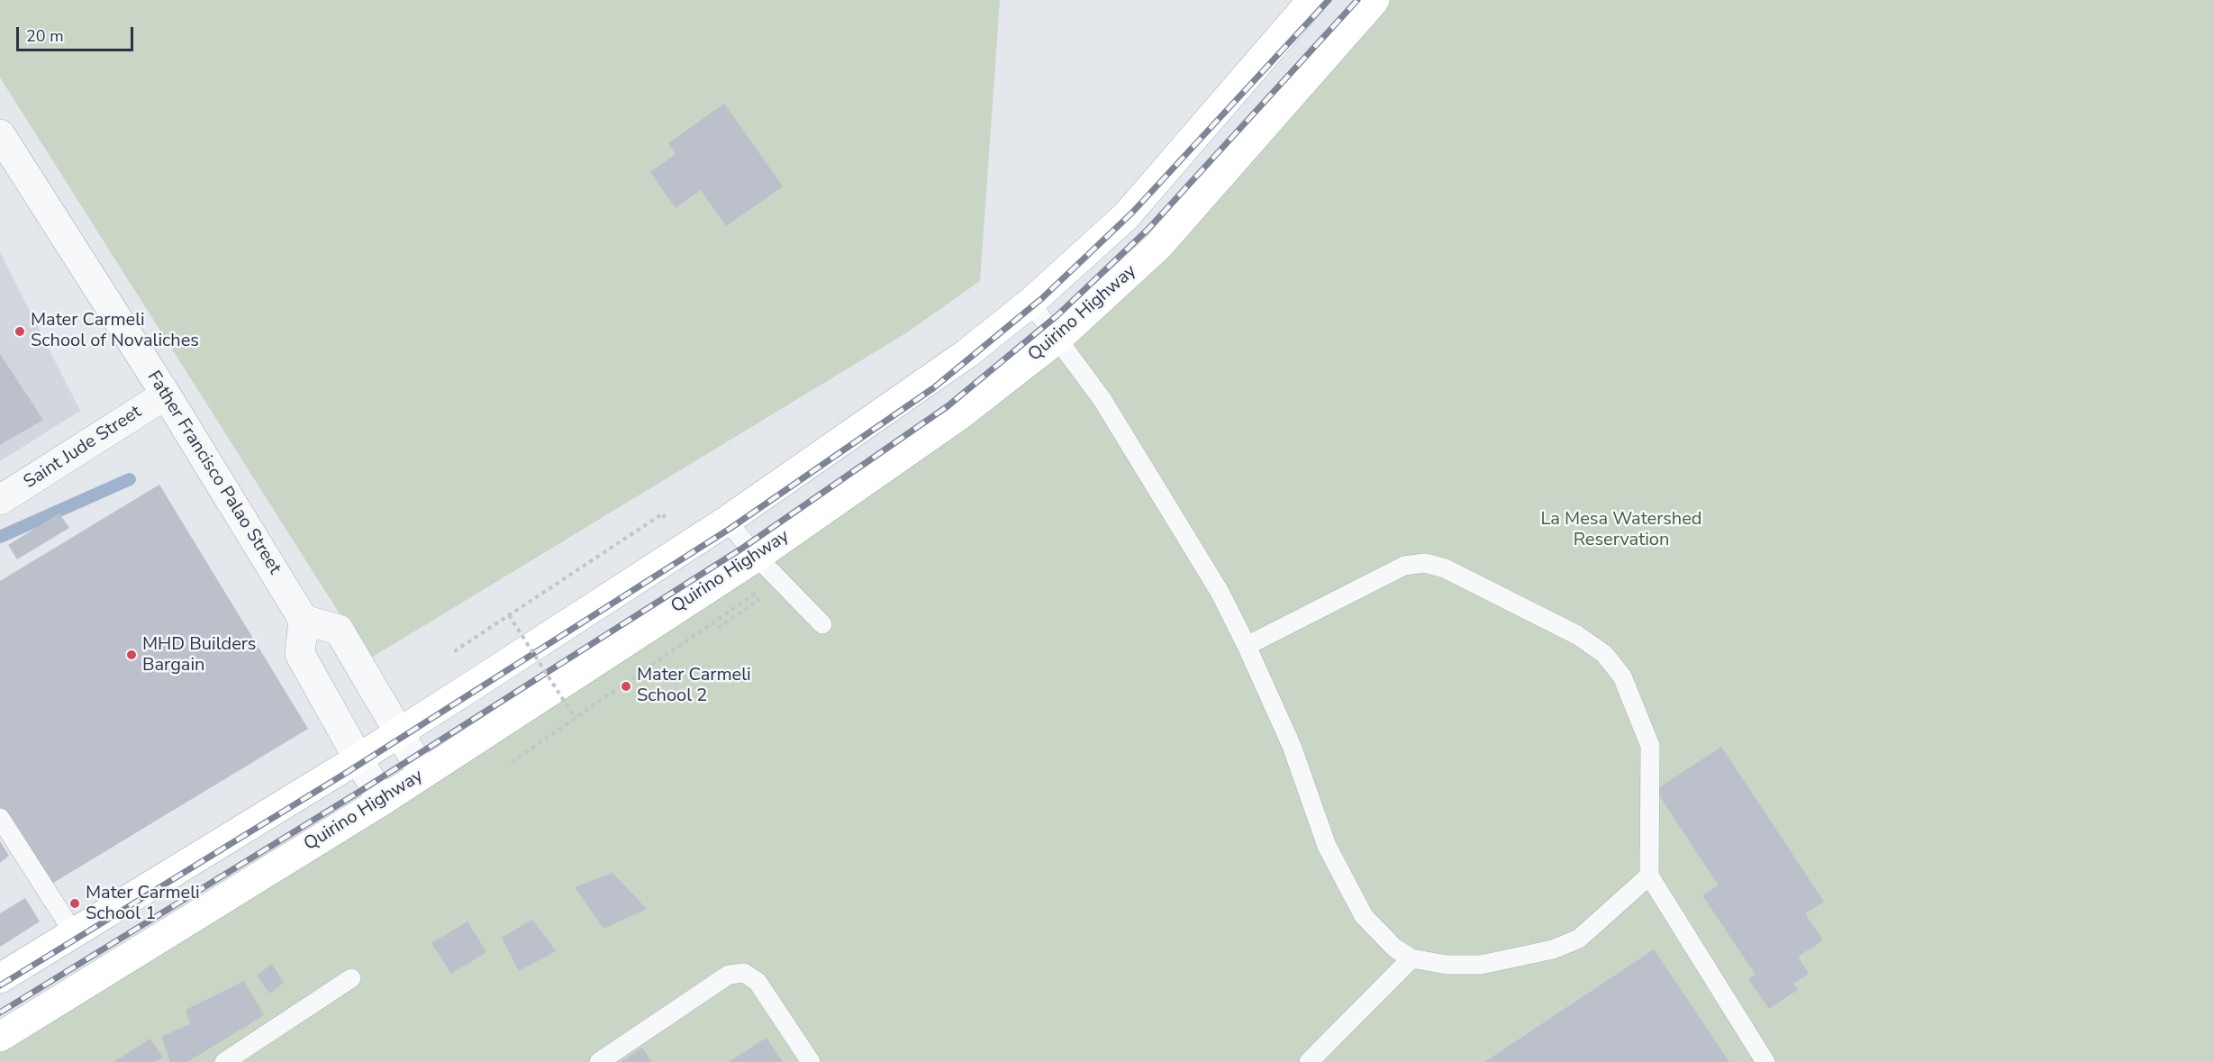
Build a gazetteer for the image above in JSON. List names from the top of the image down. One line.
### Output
{"streets":{"main road":["Quirino Highway"],"street":["Saint Jude Street","Father Francisco Palao Street"]},"crossings":[["Saint Jude Street","Father Francisco Palao Street"]],"parks":["La Mesa Watershed Reservation"],"places":["Mater Carmeli School of Novaliches","MHD Builders Bargain","Mater Carmeli School 2","Mater Carmeli School 1"],"scale_bar":"20 m"}
